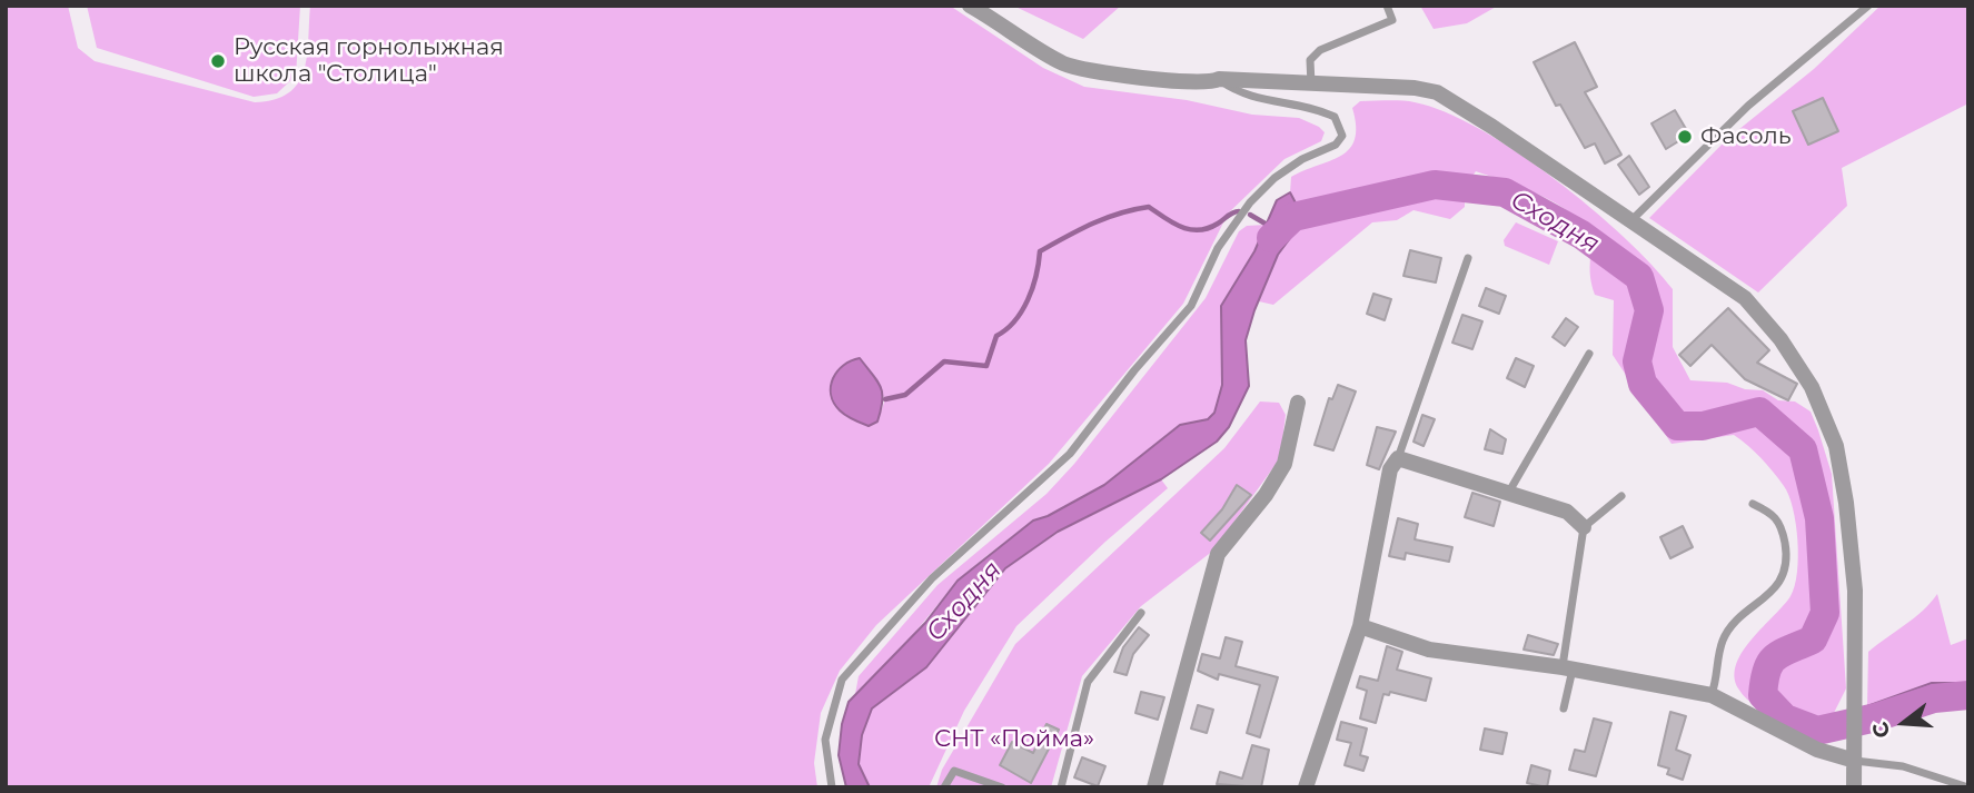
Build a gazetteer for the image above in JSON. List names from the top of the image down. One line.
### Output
{"water":["Сходня"],"parks":["СНТ «Пойма»"],"places":["Русская горнолыжная школа \"Столица\"","Фасоль"],"north":"left"}
